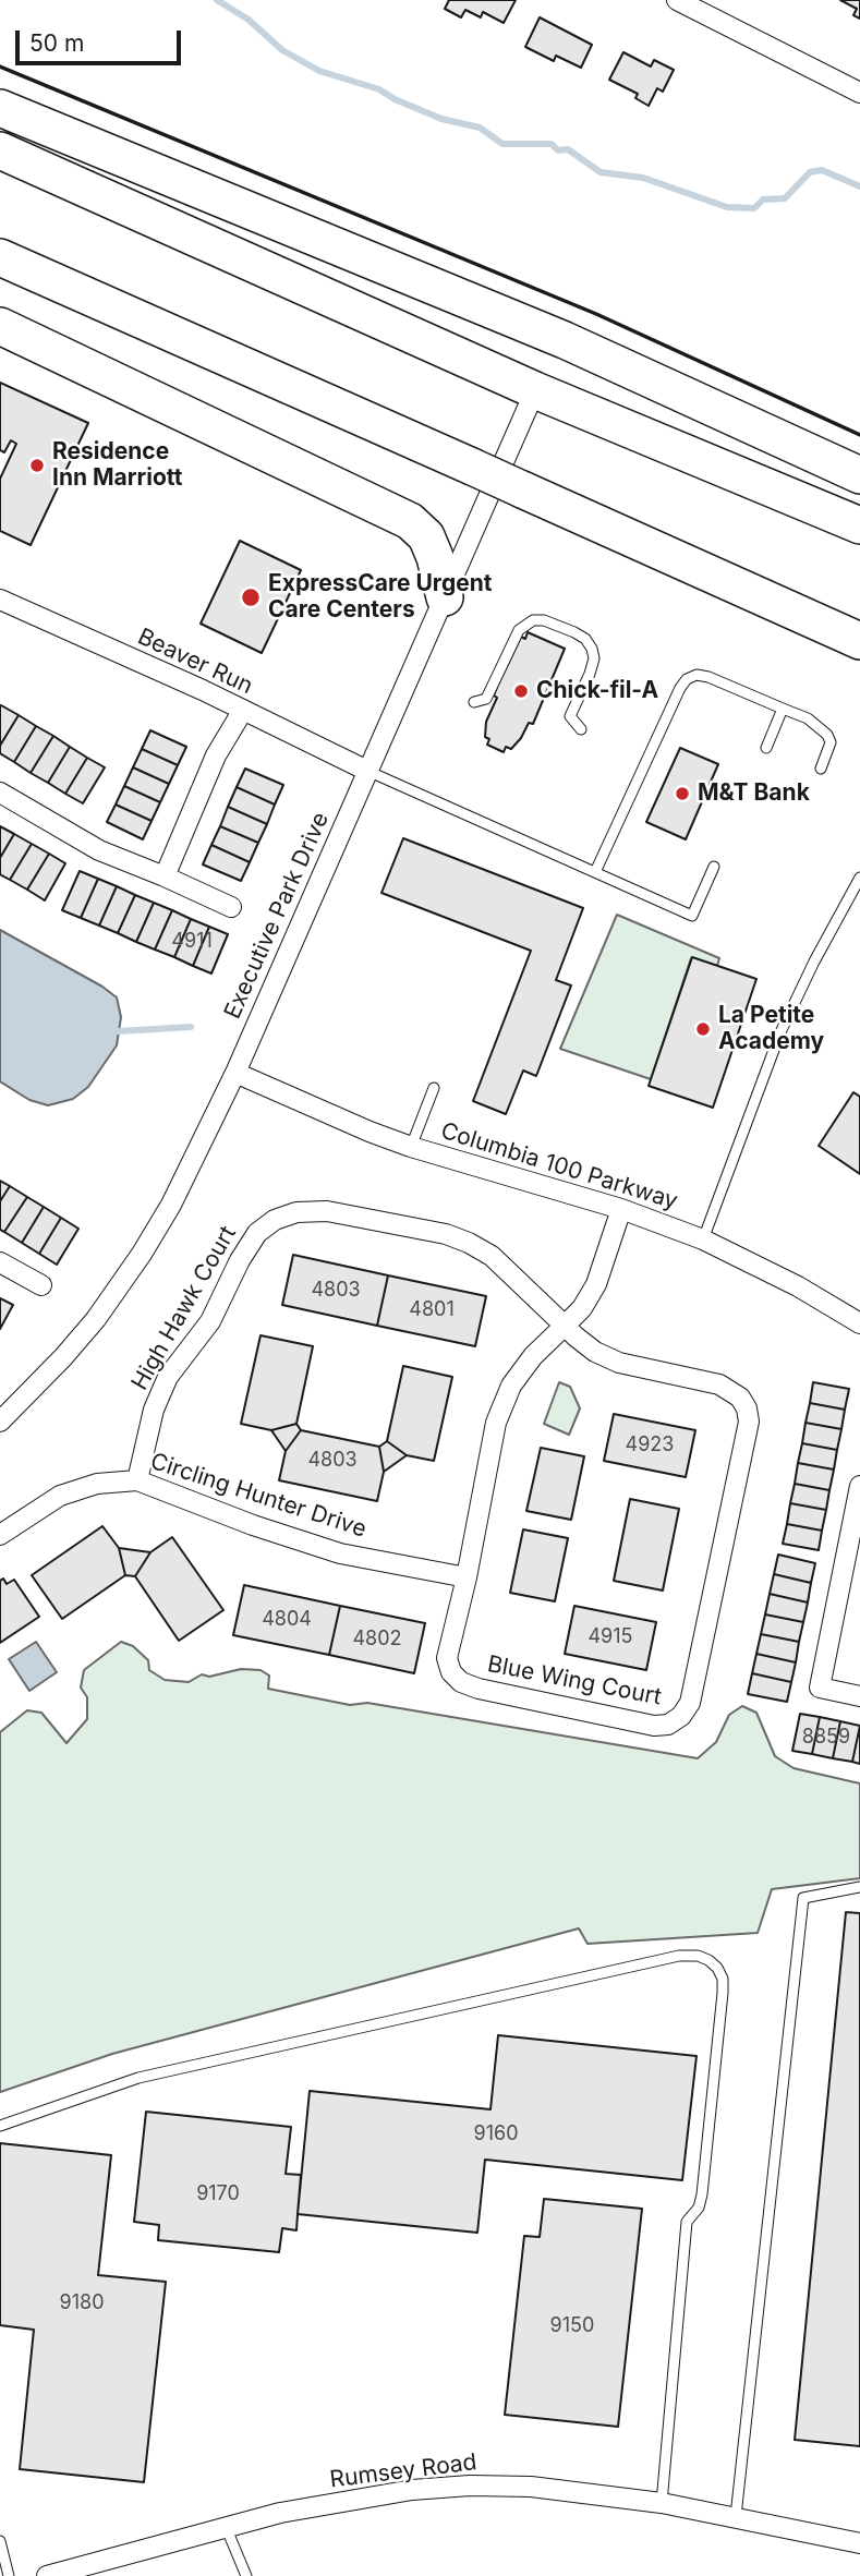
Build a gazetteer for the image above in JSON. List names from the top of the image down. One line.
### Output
{"streets":{"street":["Beaver Run","Executive Park Drive","Columbia 100 Parkway","High Hawk Court","Circling Hunter Drive","Blue Wing Court","Rumsey Road"]},"crossings":[["Beaver Run","Executive Park Drive"],["Executive Park Drive","Columbia 100 Parkway"],["Columbia 100 Parkway","Blue Wing Court"],["High Hawk Court","Circling Hunter Drive"],["High Hawk Court","Blue Wing Court"],["Circling Hunter Drive","Blue Wing Court"]],"places":["Residence Inn Marriott","ExpressCare Urgent Care Centers","Chick-fil-A","M&T Bank","La Petite Academy"],"house_numbers":["4911","4803","4801","4923","4803","4804","4915","4802","8859","9160","9170","9180","9150"],"scale_bar":"50 m"}
